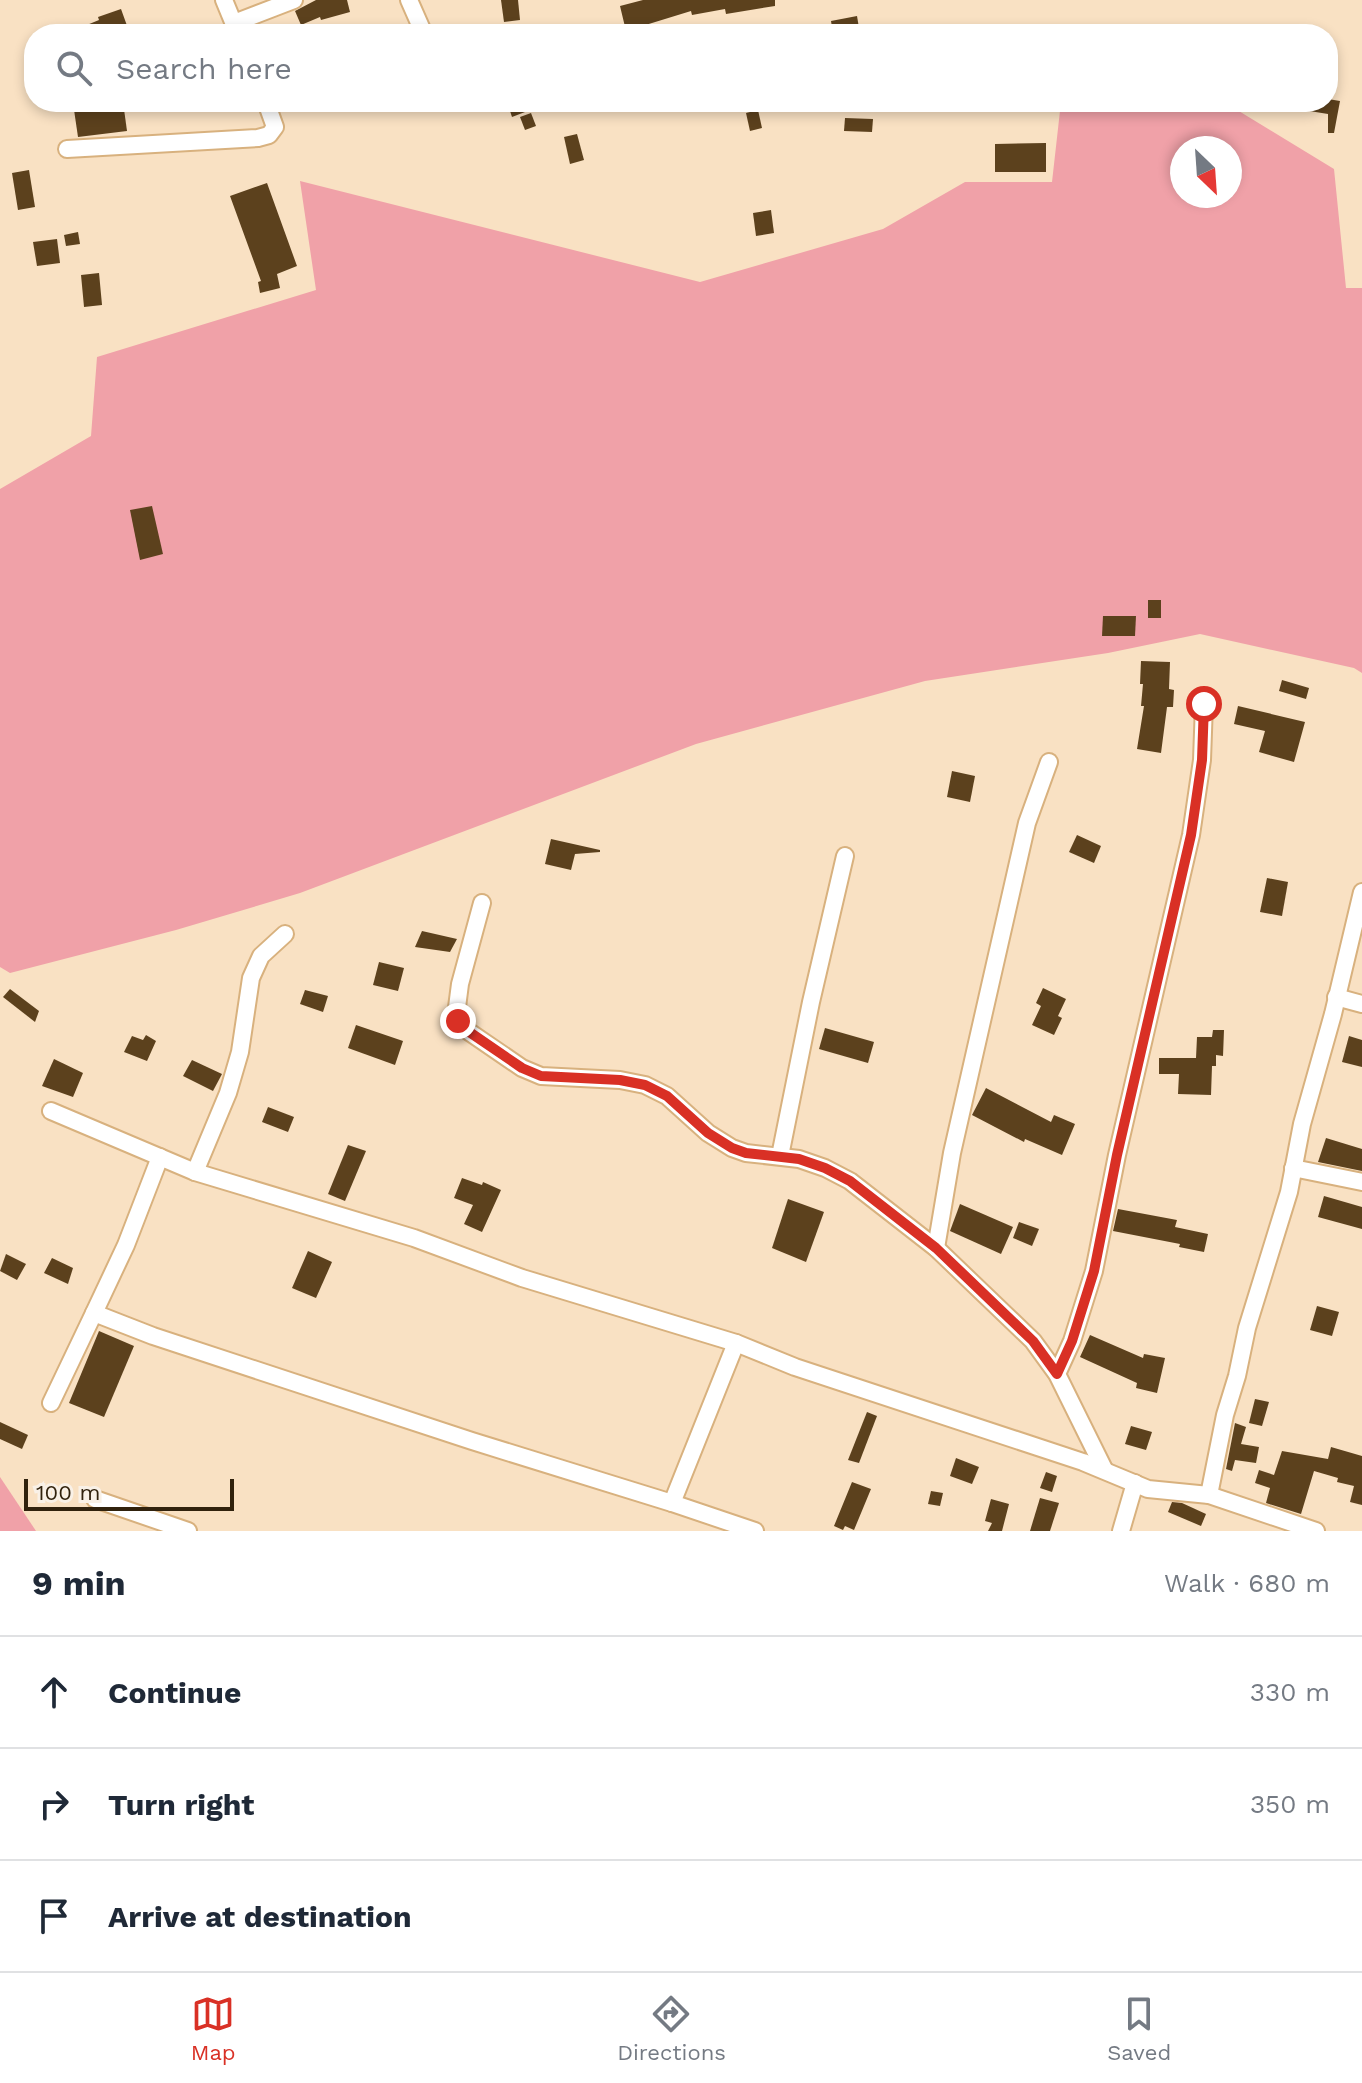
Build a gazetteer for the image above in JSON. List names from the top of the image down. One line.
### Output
{"scale_bar":"100 m","north":"bottom right","page":{"search":"Search here","scale":"100 m","heading":["9 min","Walk · 680 m"],"list":[["Continue","330 m"],["Turn right","350 m"],"Arrive at destination"],"nav":["Map","Directions","Saved"]}}
